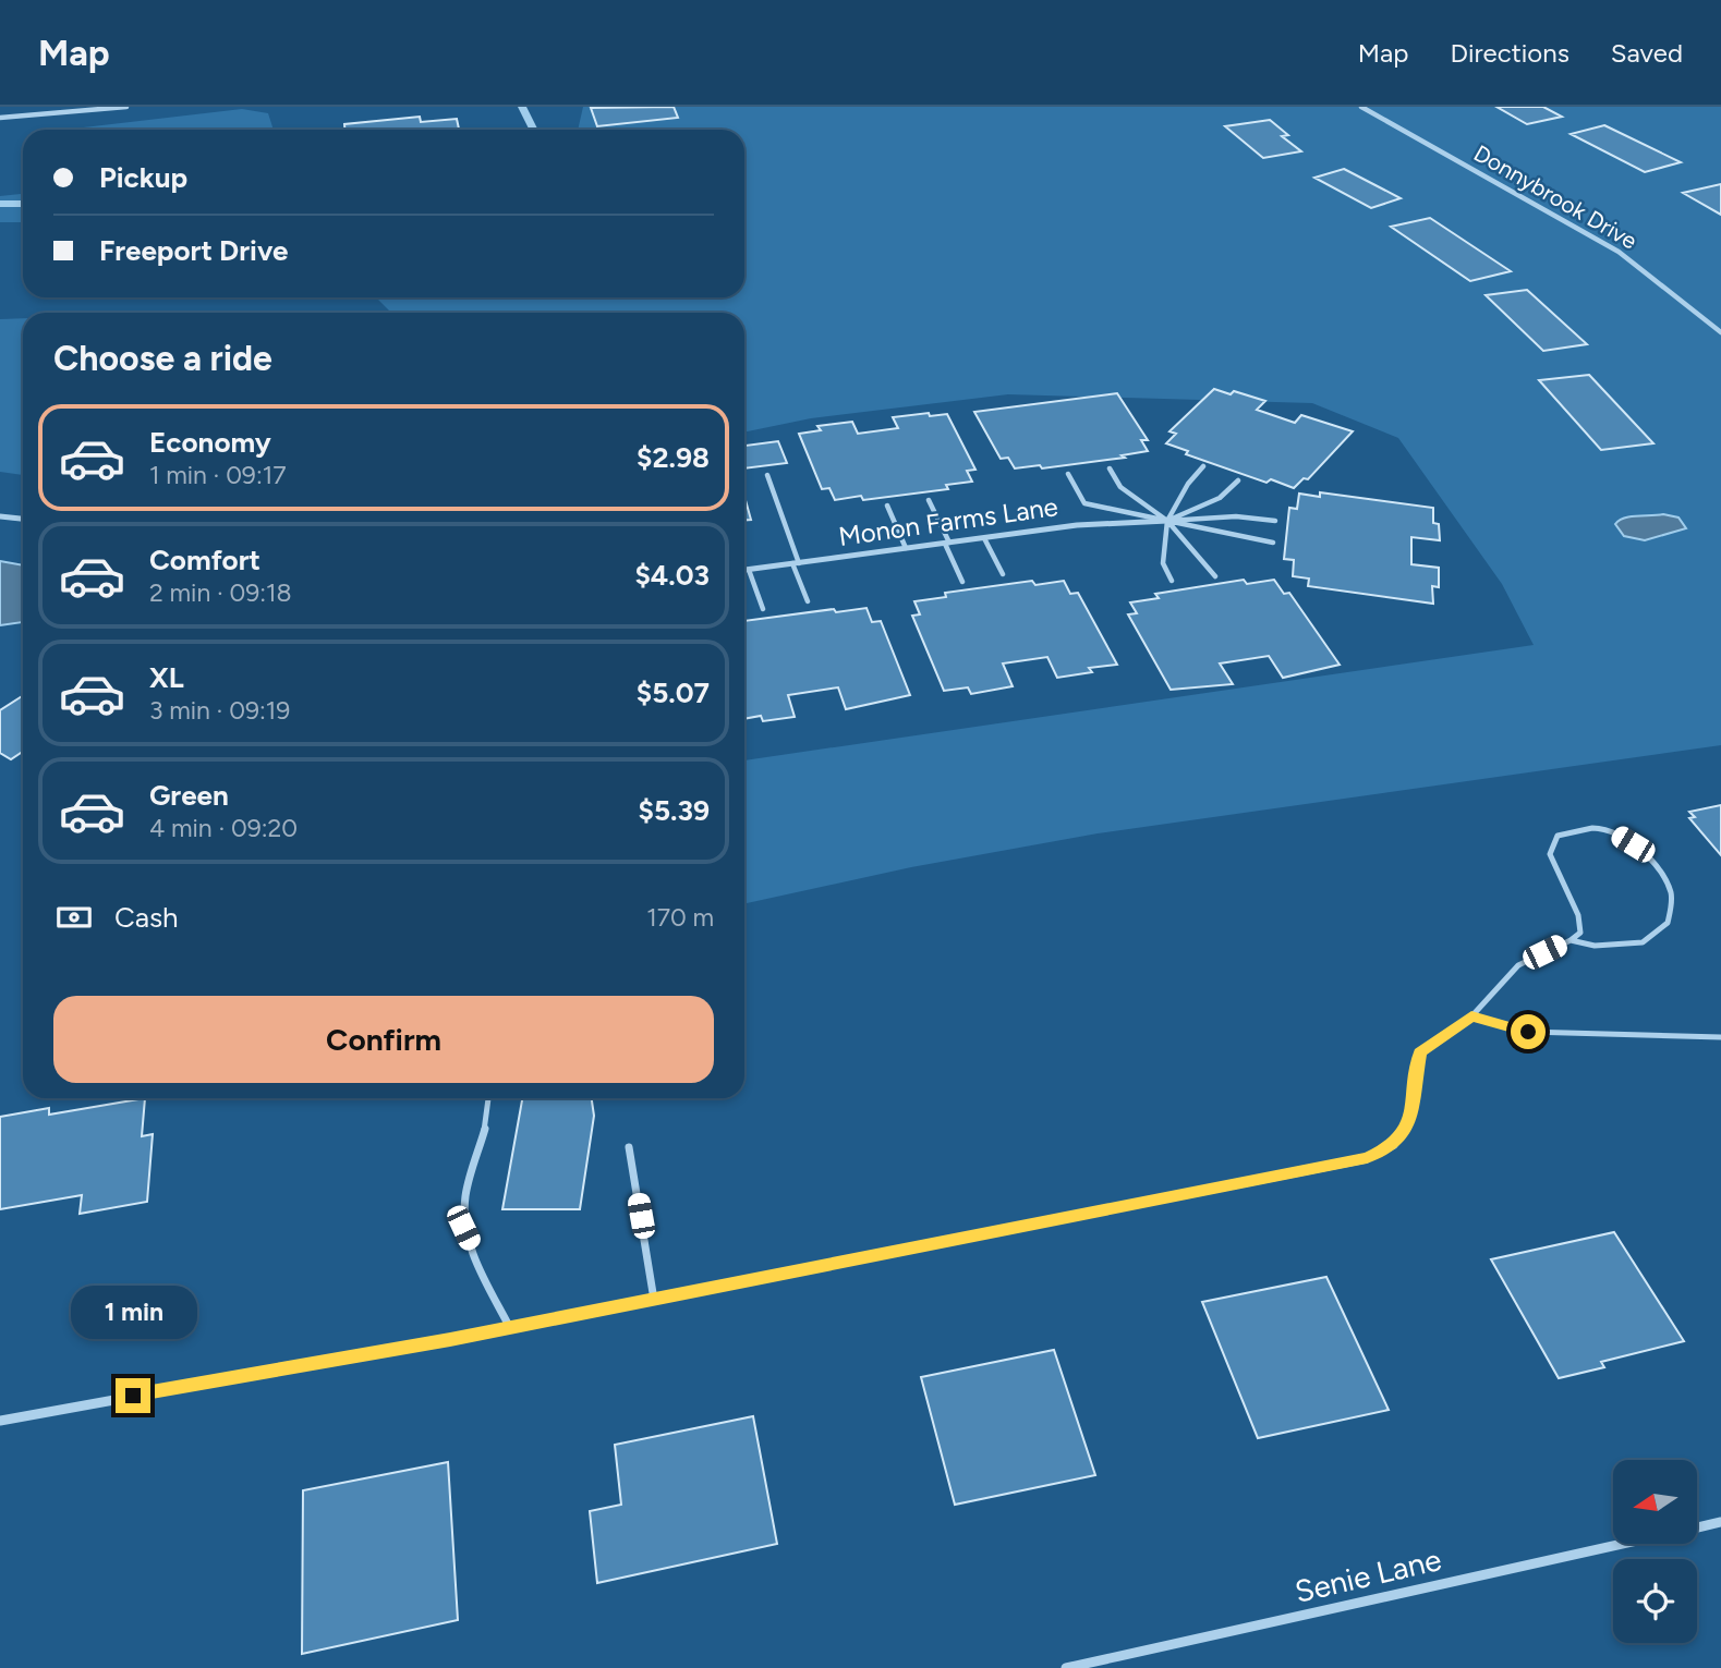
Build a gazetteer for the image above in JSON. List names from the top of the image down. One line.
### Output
{"streets":{"street":["Donnybrook Drive","Monon Farms Lane","Senie Lane"]},"north":"left","page":{"header":"Map","nav":["Map","Directions","Saved"],"banner":["Pickup","Freeport Drive"],"heading":"Choose a ride","list":[{"name":"Economy","note":"1 min · 09:17","value":"$2.98"},{"name":"Comfort","note":"2 min · 09:18","value":"$4.03"},{"name":"XL","note":"3 min · 09:19","value":"$5.07"},{"name":"Green","note":"4 min · 09:20","value":"$5.39"}],"pay":["Cash","170 m"],"buttons":"Confirm","bubble":"1 min"}}
